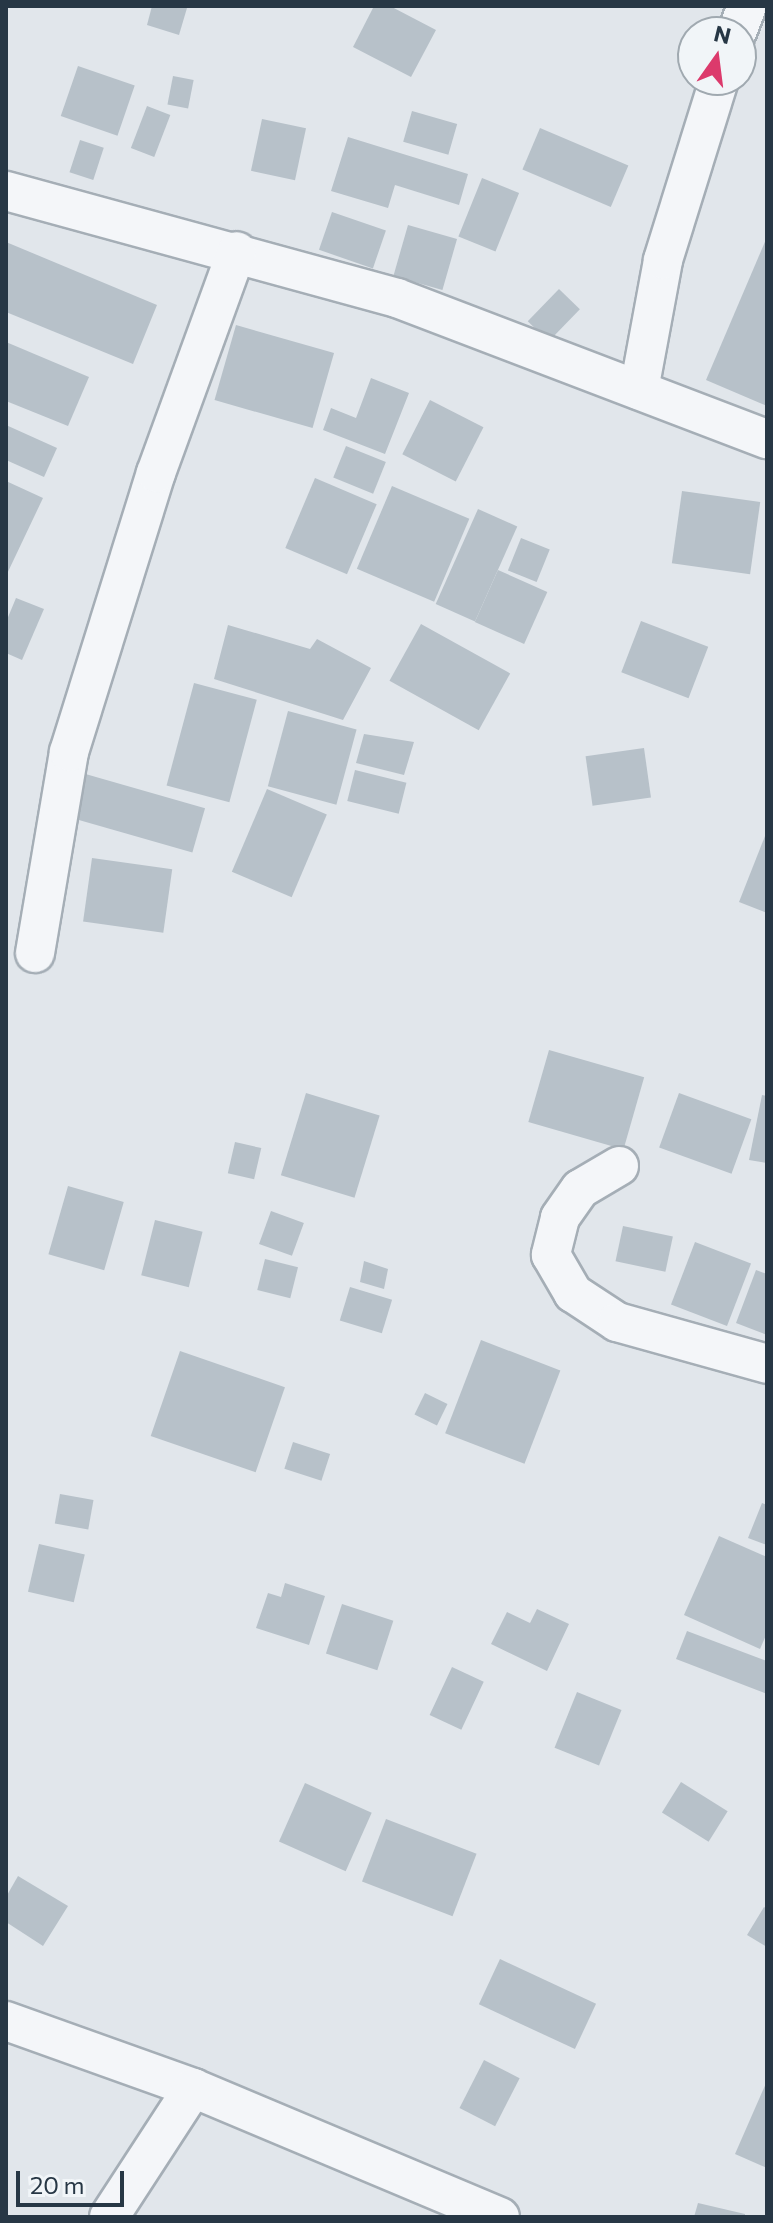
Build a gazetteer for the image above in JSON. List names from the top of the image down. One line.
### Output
{"scale_bar":"20 m","north":"top"}
